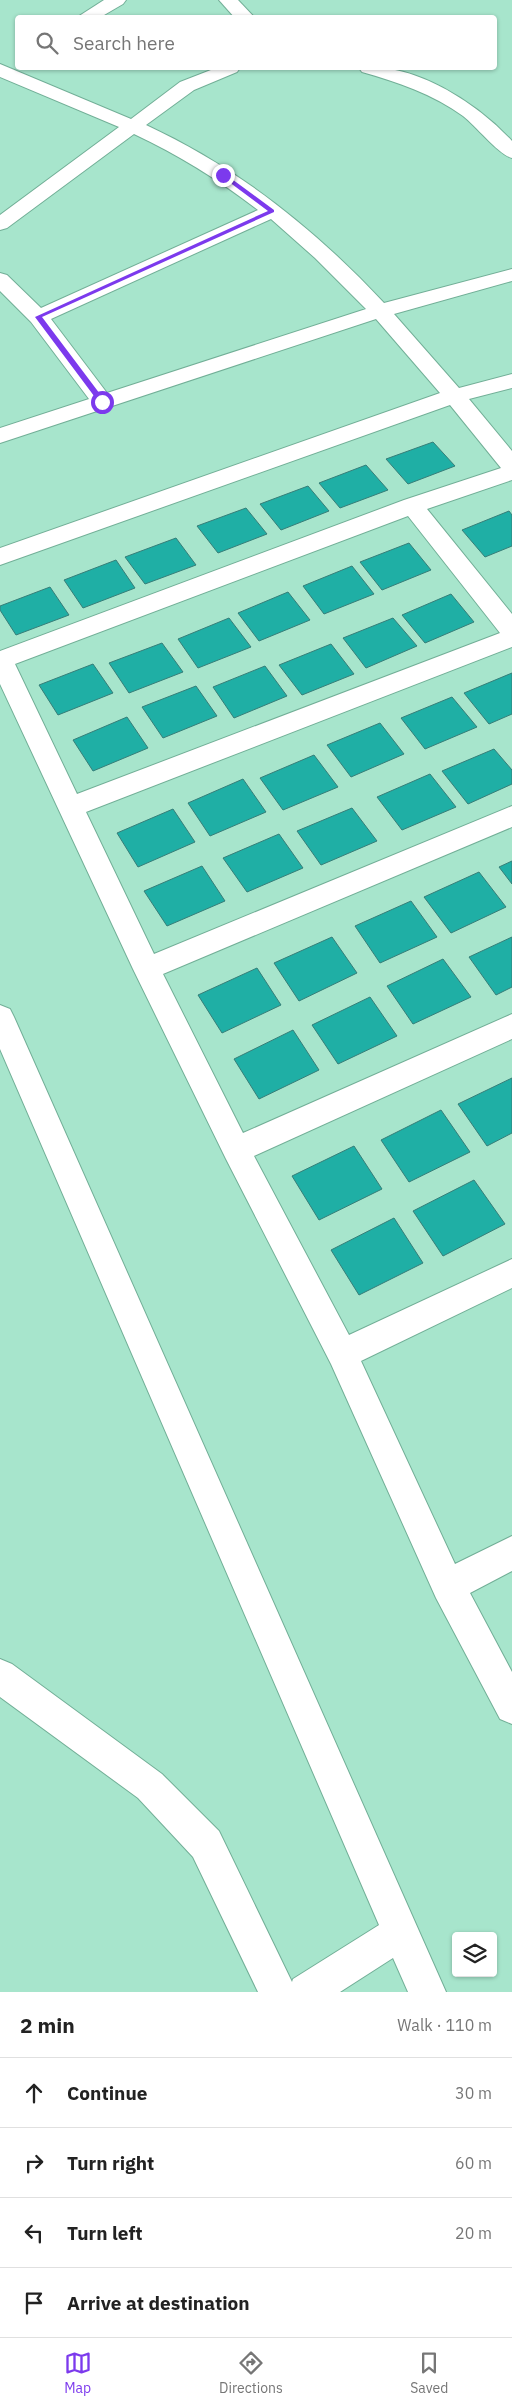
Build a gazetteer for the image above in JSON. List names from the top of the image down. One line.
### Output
{"page":{"search":"Search here","heading":["2 min","Walk · 110 m"],"list":[["Continue","30 m"],["Turn right","60 m"],["Turn left","20 m"],"Arrive at destination"],"nav":["Map","Directions","Saved"]}}
